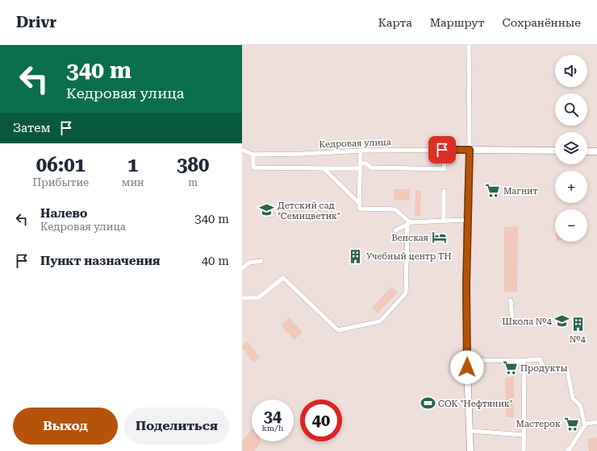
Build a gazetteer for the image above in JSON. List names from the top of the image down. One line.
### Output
{"streets":{"street":["Кедровая улица"]},"places":{"supermarket":["Магнит","Продукты","Мастерок"],"school or university":["Детский сад \"Семицветик\"","Школа №4"],"hotel":["Венская"],"building":["Учебный центр ТН","№4"],"sports":["СОК \"Нефтяник\""]},"page":{"header":"Drivr","nav":["Карта","Маршрут","Сохранённые"],"turn":["340 m","Кедровая улица"],"map_buttons":["+","−"],"then":"Затем","eta":["06:01","Прибытие","1","мин","380","m"],"list":[{"name":"Налево","note":"Кедровая улица","value":"340 m"},{"name":"Пункт назначения","value":"40 m"}],"speed":"34 km/h","limit":"40","buttons":["Выход","Поделиться"]}}
